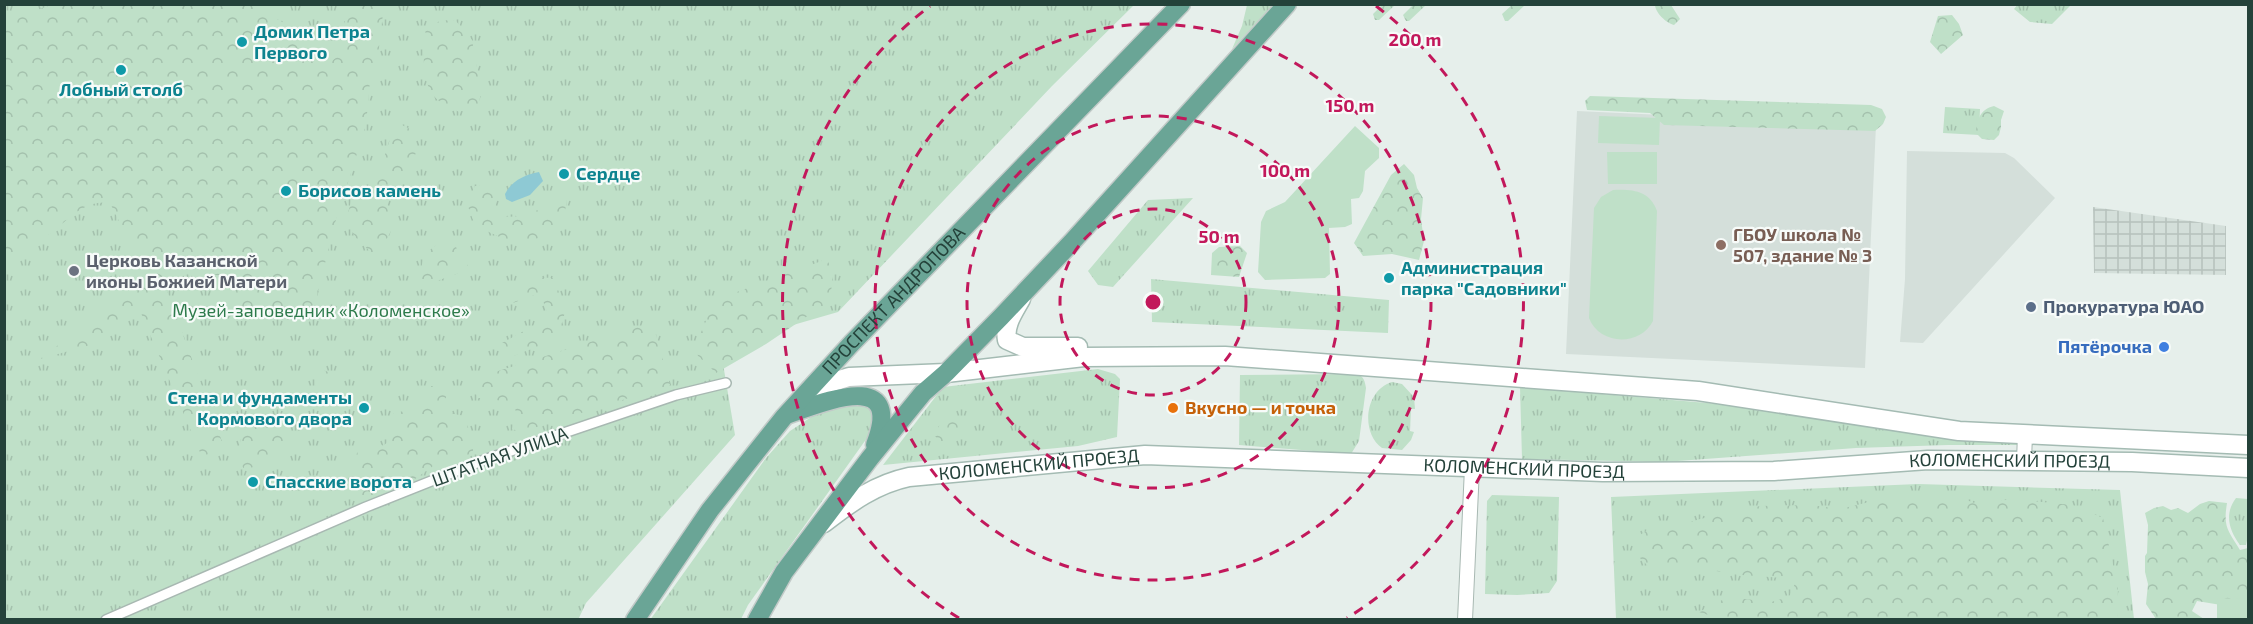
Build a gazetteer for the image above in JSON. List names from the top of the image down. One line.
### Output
{"streets":{"main road":["ПРОСПЕКТ АНДРОПОВА","КОЛОМЕНСКИЙ ПРОЕЗД"],"street":["ШТАТНАЯ УЛИЦА"]},"crossings":[["ПРОСПЕКТ АНДРОПОВА","КОЛОМЕНСКИЙ ПРОЕЗД"]],"parks":["Музей-заповедник «Коломенское»"],"places":["Домик Петра Первого","Лобный столб","Сердце","Борисов камень","ГБОУ школа № 507, здание № 3","Церковь Казанской иконы Божией Матери","Администрация парка \"Садовники\"","Прокуратура ЮАО","Пятёрочка","Стена и фундаменты Кормового двора","Вкусно — и точка","Спасские ворота"],"rings":["200 m","150 m","100 m","50 m"]}
